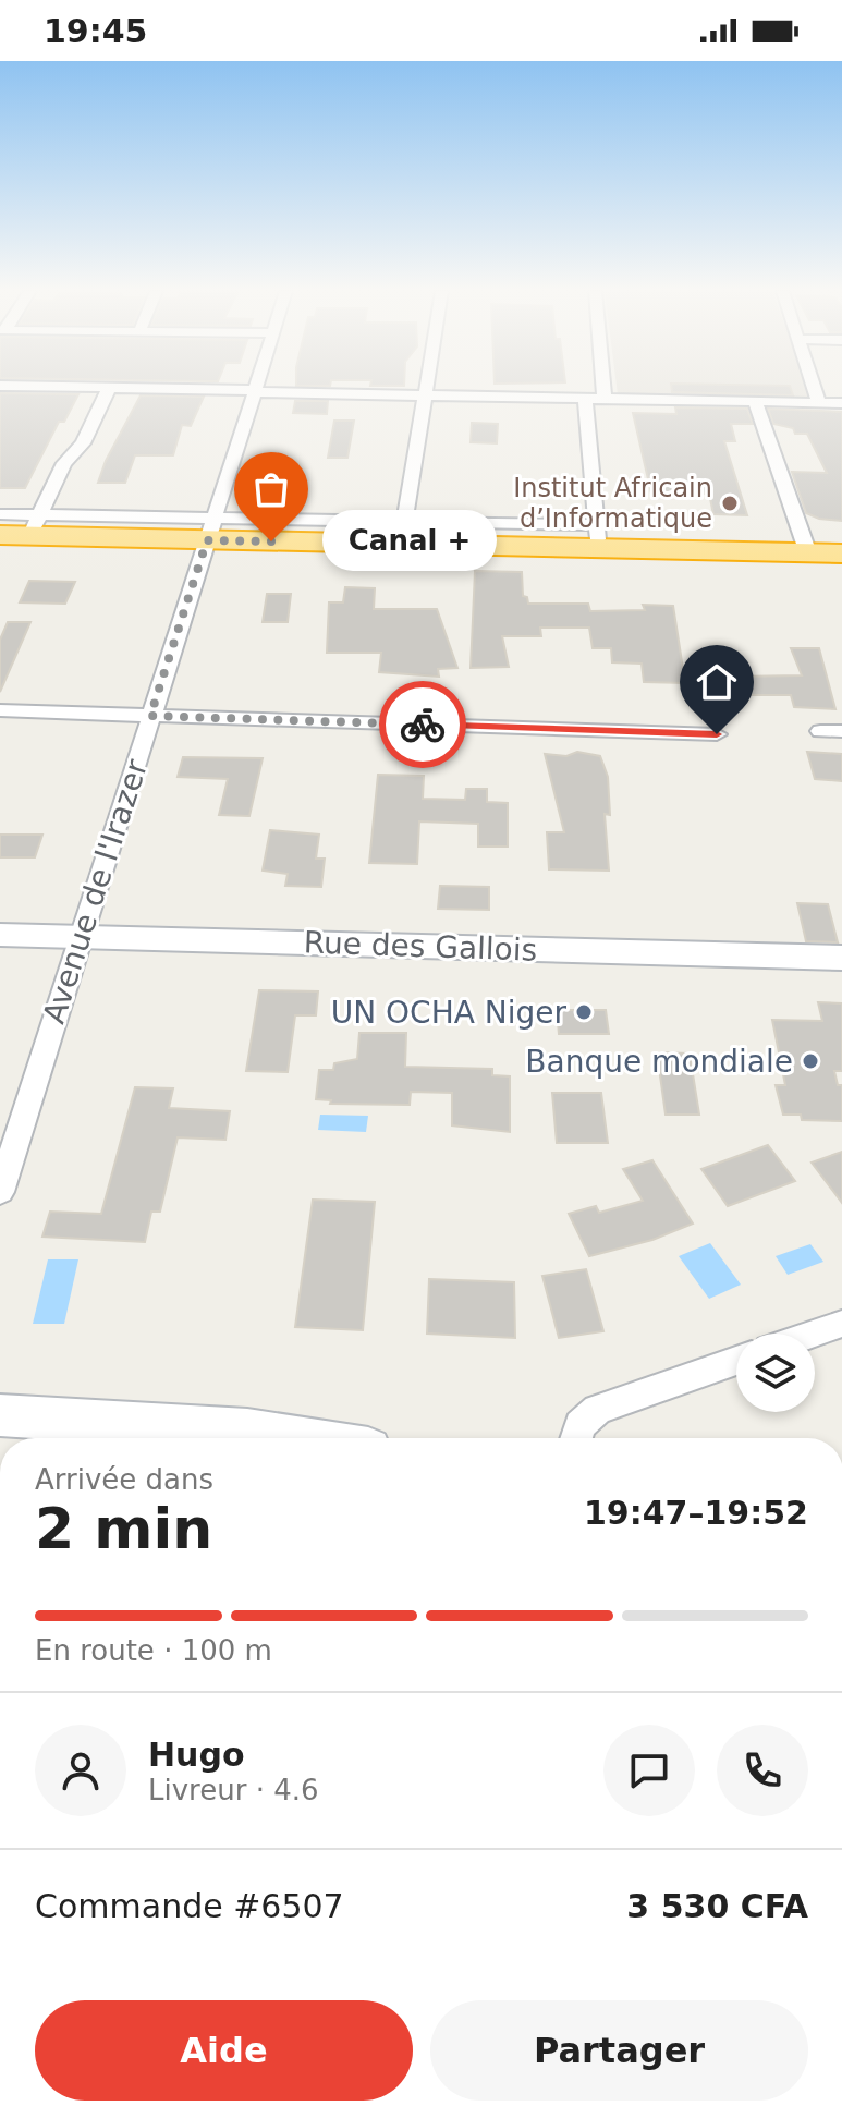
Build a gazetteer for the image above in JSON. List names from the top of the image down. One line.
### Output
{"streets":{"street":["Avenue de l'Irazer","Rue des Gallois"]},"crossings":[["Avenue de l'Irazer","Rue des Gallois"]],"places":["Institut Africain d’Informatique","Canal +","UN OCHA Niger","Banque mondiale"],"page":{"status":"19:45","bubble":"Canal +","heading":["2 min","Arrivée dans","19:47–19:52"],"panel":["Hugo","Livreur · 4.6","Commande #6507","3 530 CFA"],"bar":"En route · 100 m","buttons":["Aide","Partager"]}}
